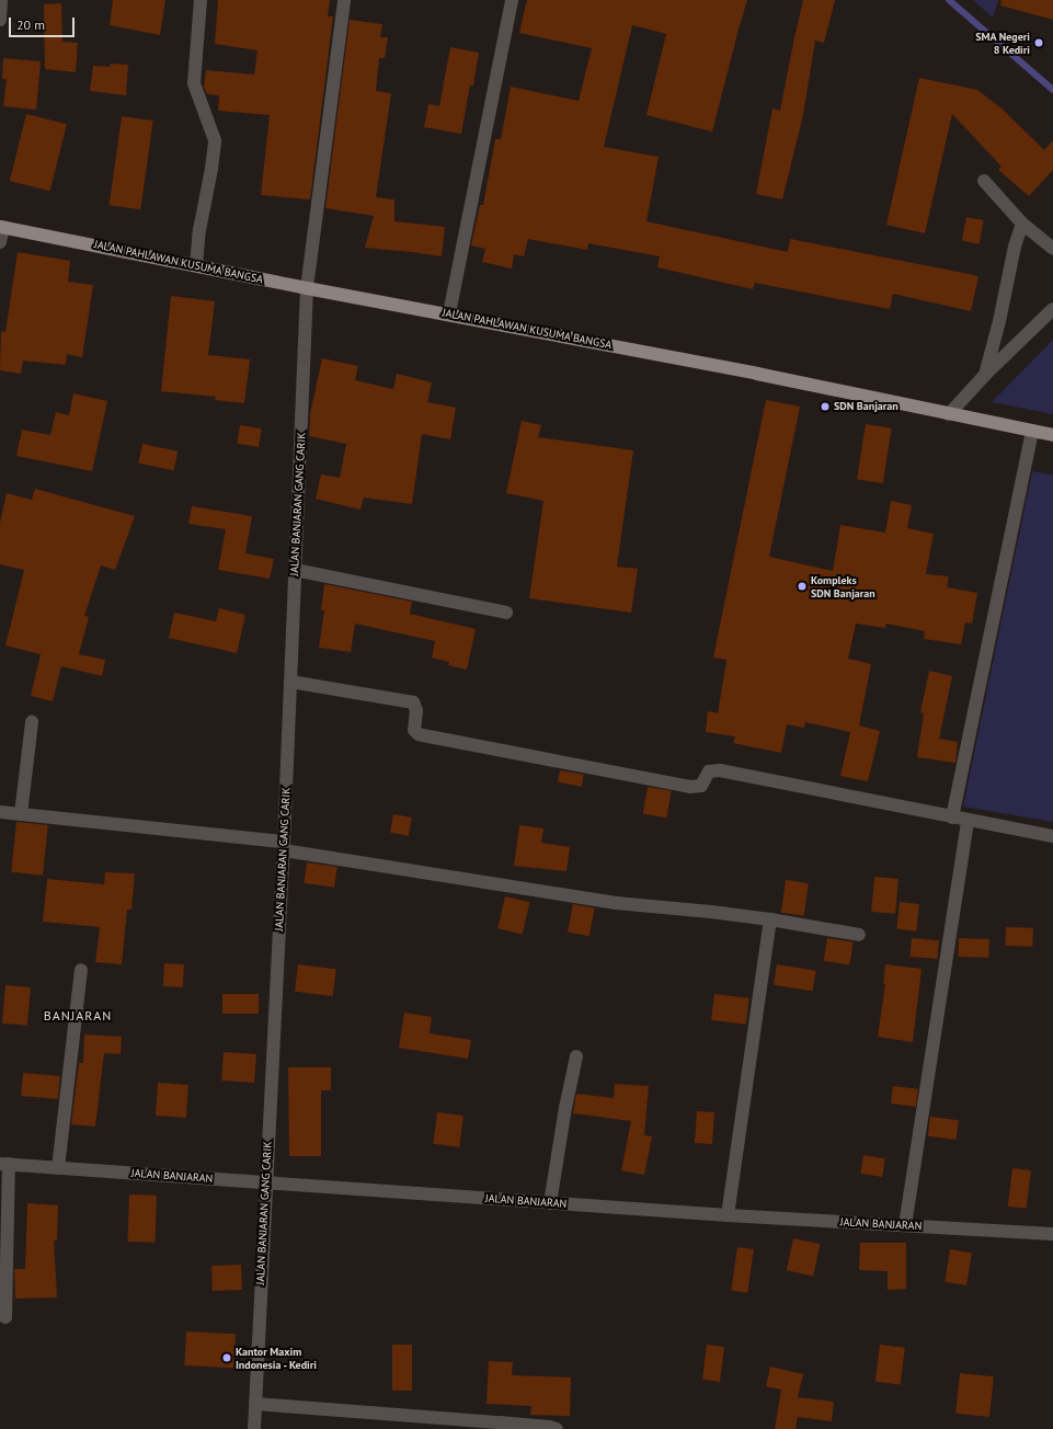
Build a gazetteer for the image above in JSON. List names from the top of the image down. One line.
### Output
{"streets":{"main road":["JALAN PAHLAWAN KUSUMA BANGSA"],"street":["JALAN BANJARAN GANG CARIK","JALAN BANJARAN"]},"crossings":[["JALAN PAHLAWAN KUSUMA BANGSA","JALAN BANJARAN GANG CARIK"],["JALAN BANJARAN GANG CARIK","JALAN BANJARAN"]],"districts":["BANJARAN"],"places":["SMA Negeri 8 Kediri","SDN Banjaran","Kompleks SDN Banjaran","Kantor Maxim Indonesia - Kediri"],"scale_bar":"20 m"}
